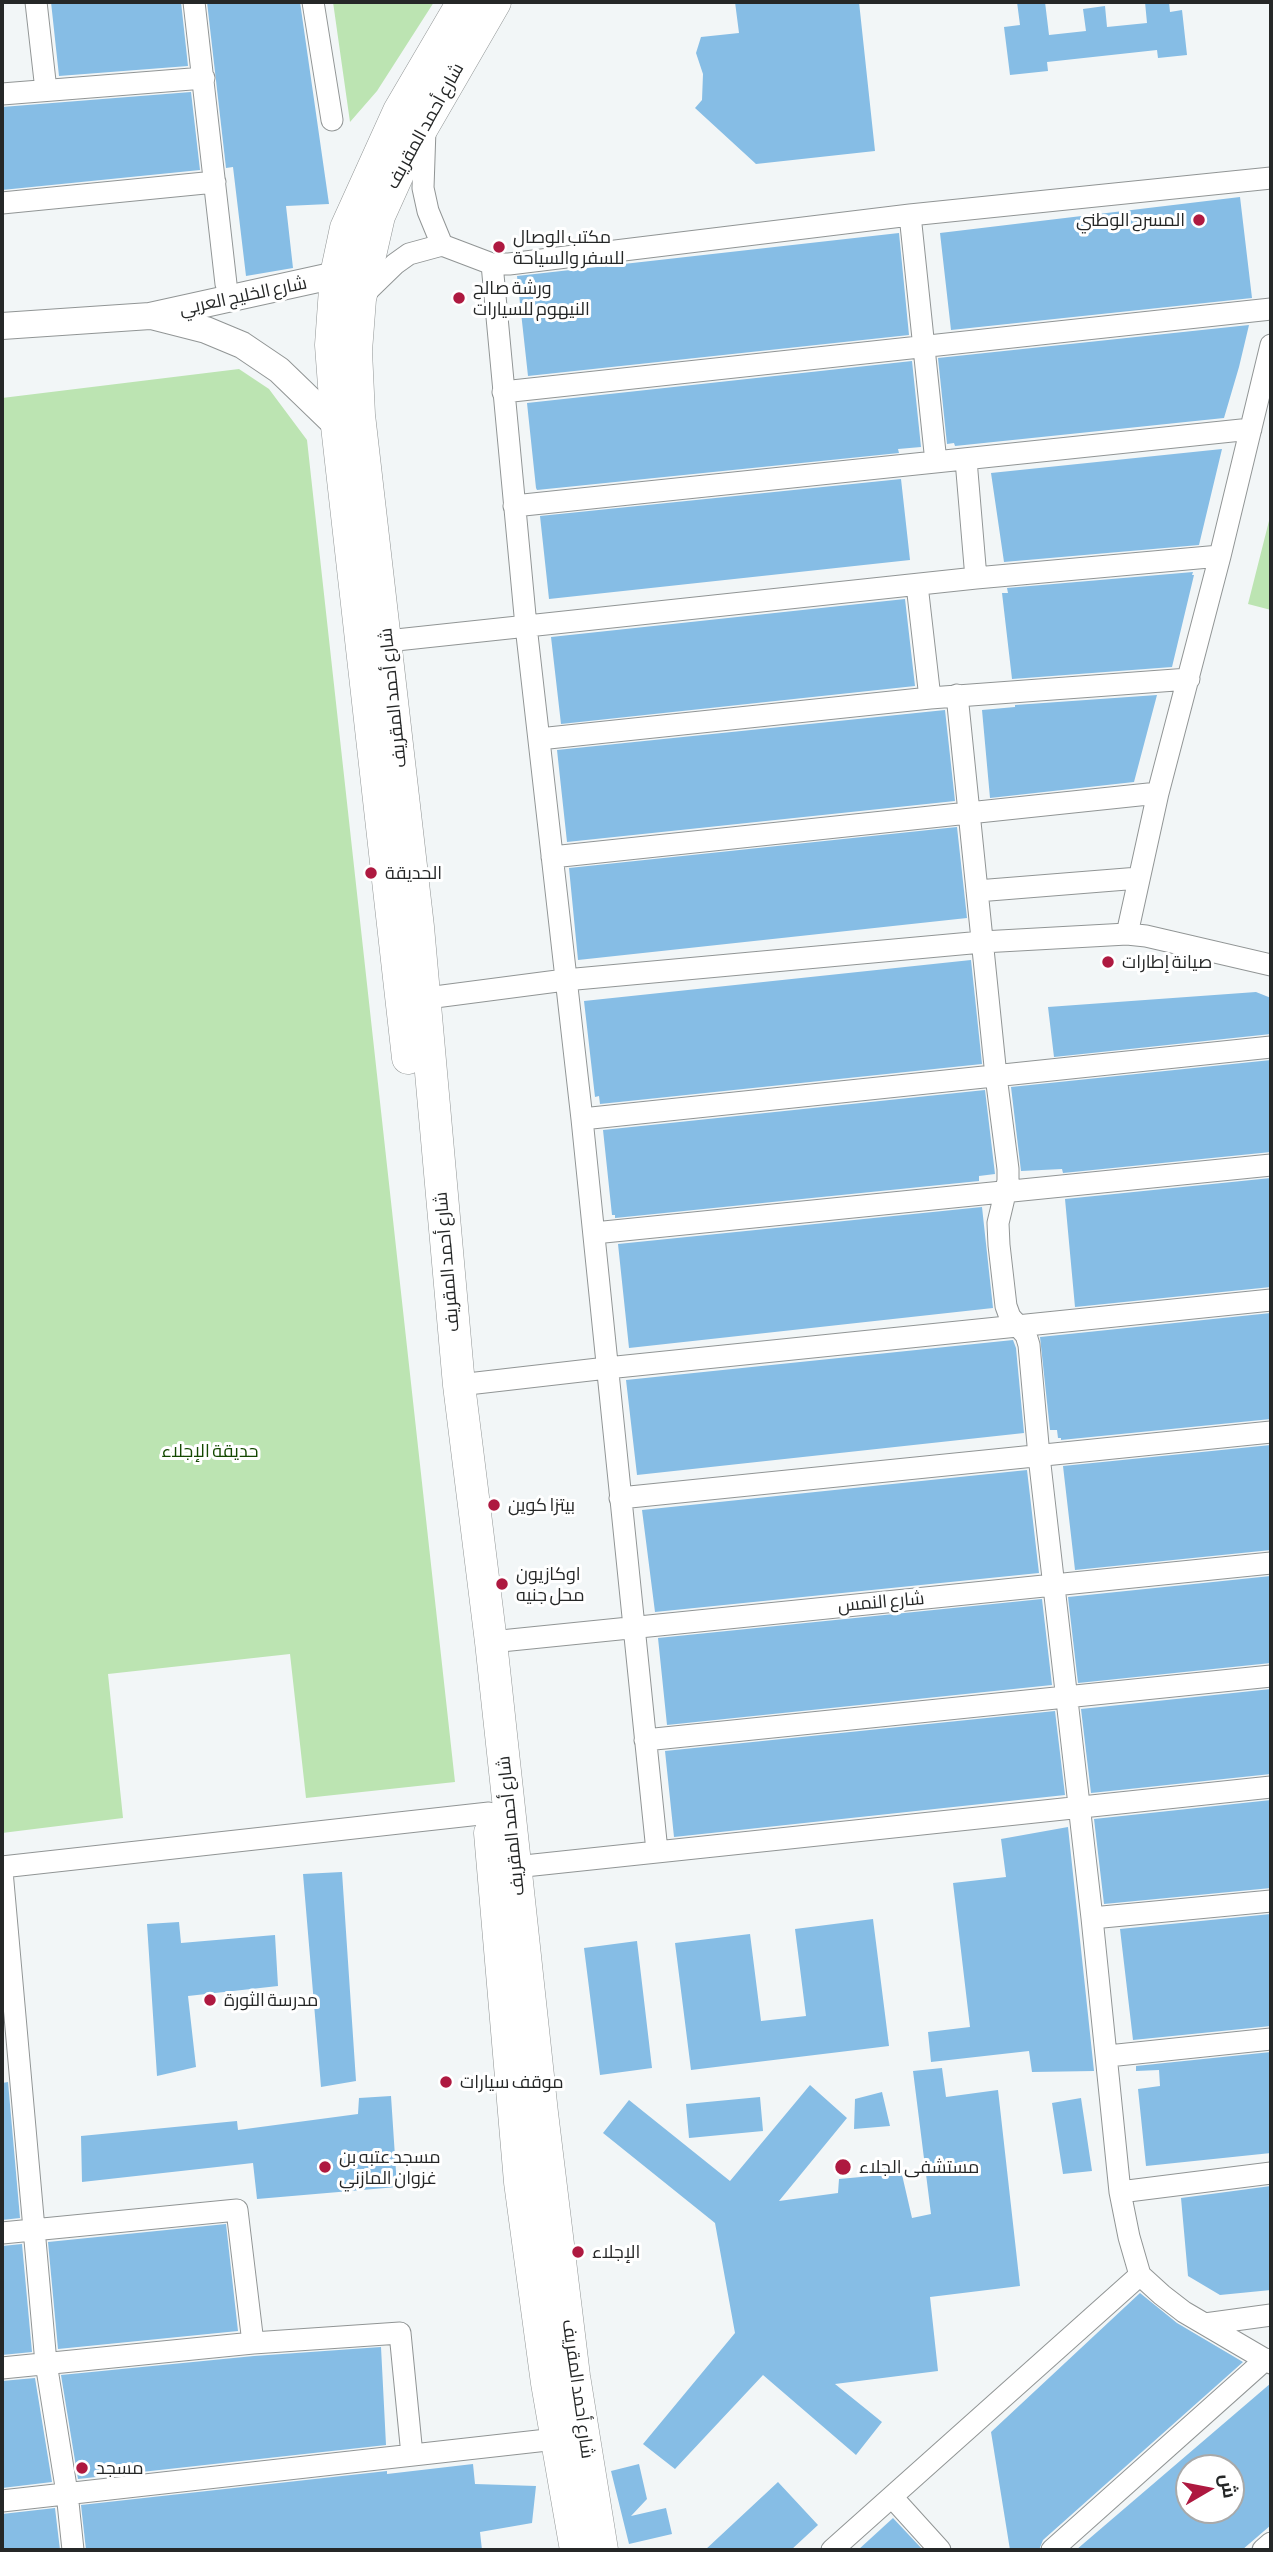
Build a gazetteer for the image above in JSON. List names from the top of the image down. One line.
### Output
{"streets":{"highway":["شارع أحمد المقريف"],"main road":["شارع الخليج العربي"],"street":["شارع النمس"]},"crossings":[["شارع أحمد المقريف","شارع الخليج العربي"],["شارع أحمد المقريف","شارع النمس"]],"parks":["حديقة الإجلاء"],"places":["المسرح الوطني","مكتب الوصال للسفر والسياحة","ورشة صالح النيهوم للسيارات","الحديقة","صيانة إطارات","بيتزا كوين","اوكازيون محل جنيه","مدرسة الثورة","موقف سيارات","مسجد عتبه بن غزوان المازني","مستشفى الجلاء","الإجلاء","مسجد"],"north":"right"}
